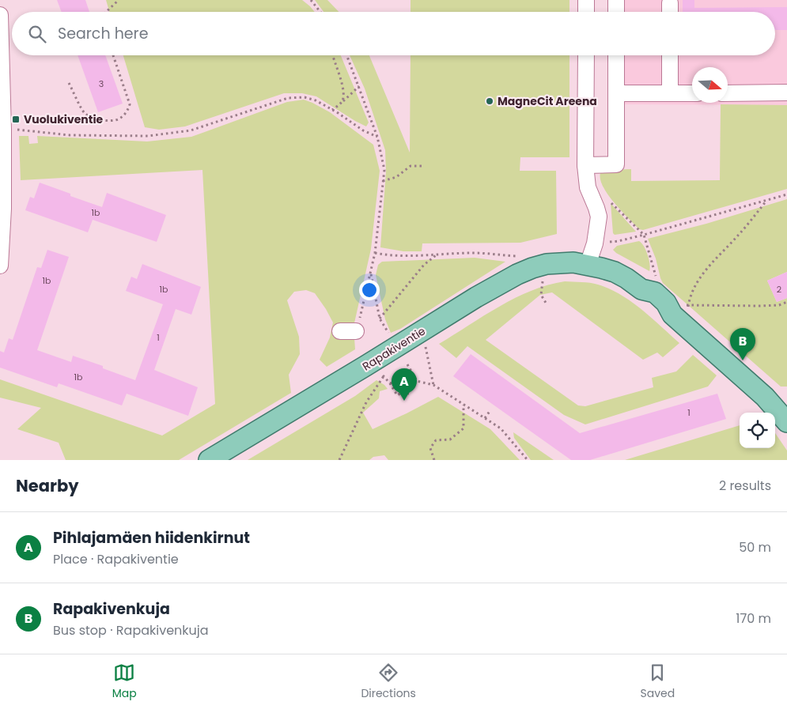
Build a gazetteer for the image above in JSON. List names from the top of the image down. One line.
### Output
{"streets":{"main road":["Rapakiventie"]},"places":{"other":["MagneCit Areena"],"transit":["Vuolukiventie"]},"house_numbers":["3","1b","1b","1b","2","1","1b","1"],"north":"right","page":{"search":"Search here","pins":["B","A"],"heading":["Nearby","2 results"],"list":[{"mark":"A","name":"Pihlajamäen hiidenkirnut","note":"Place · Rapakiventie","value":"50 m"},{"mark":"B","name":"Rapakivenkuja","note":"Bus stop · Rapakivenkuja","value":"170 m"}],"nav":["Map","Directions","Saved"]}}
